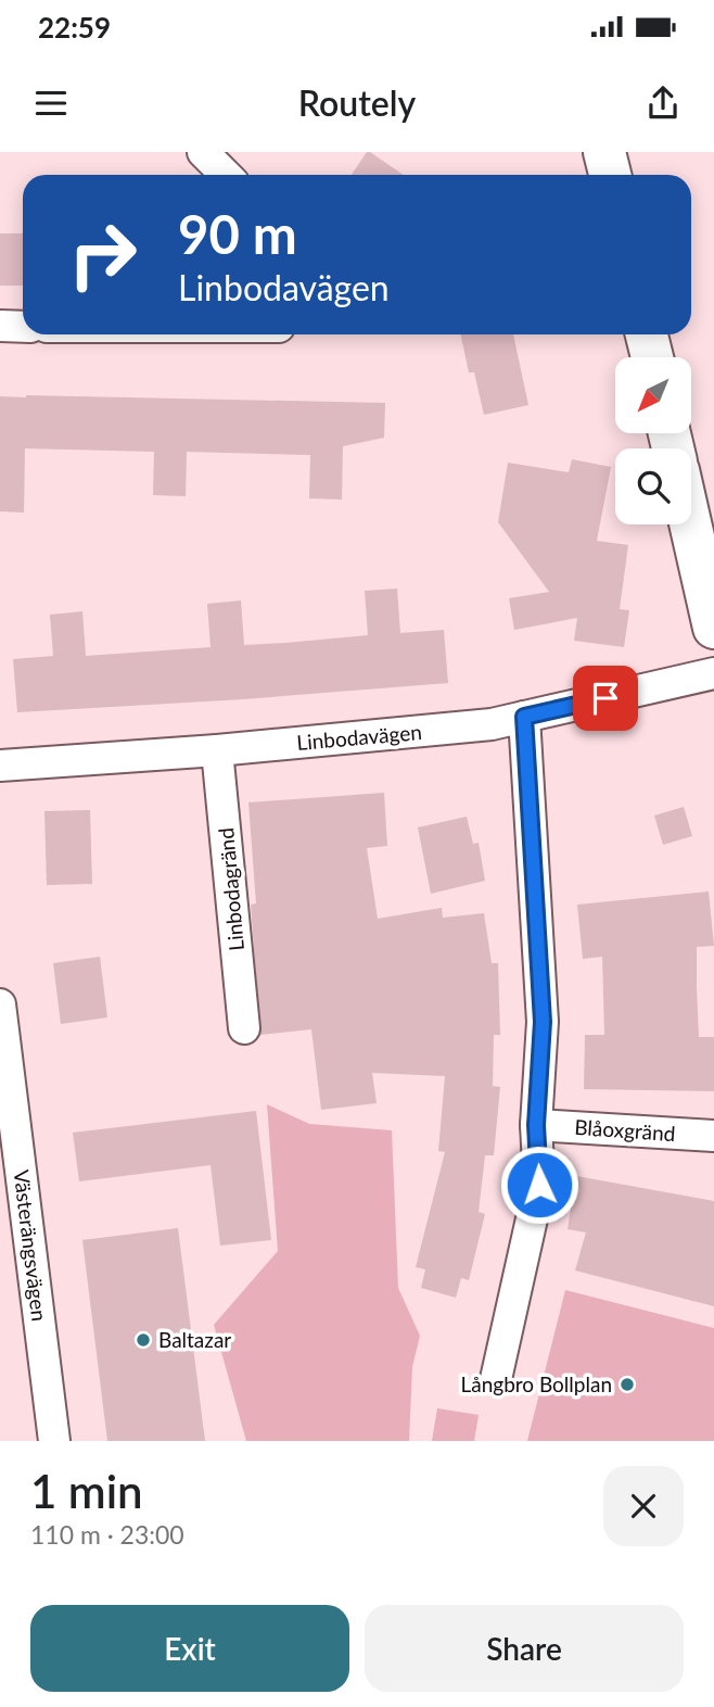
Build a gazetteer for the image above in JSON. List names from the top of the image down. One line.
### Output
{"streets":{"street":["Linbodavägen","Linbodagränd","Blåoxgränd","Västerängsvägen"]},"crossings":[["Linbodavägen","Linbodagränd"]],"places":["Baltazar","Långbro Bollplan"],"north":"bottom left","page":{"status":"22:59","header":"Routely","turn":["90 m","Linbodavägen"],"heading":["1 min","110 m · 23:00"],"buttons":["Exit","Share"]}}
